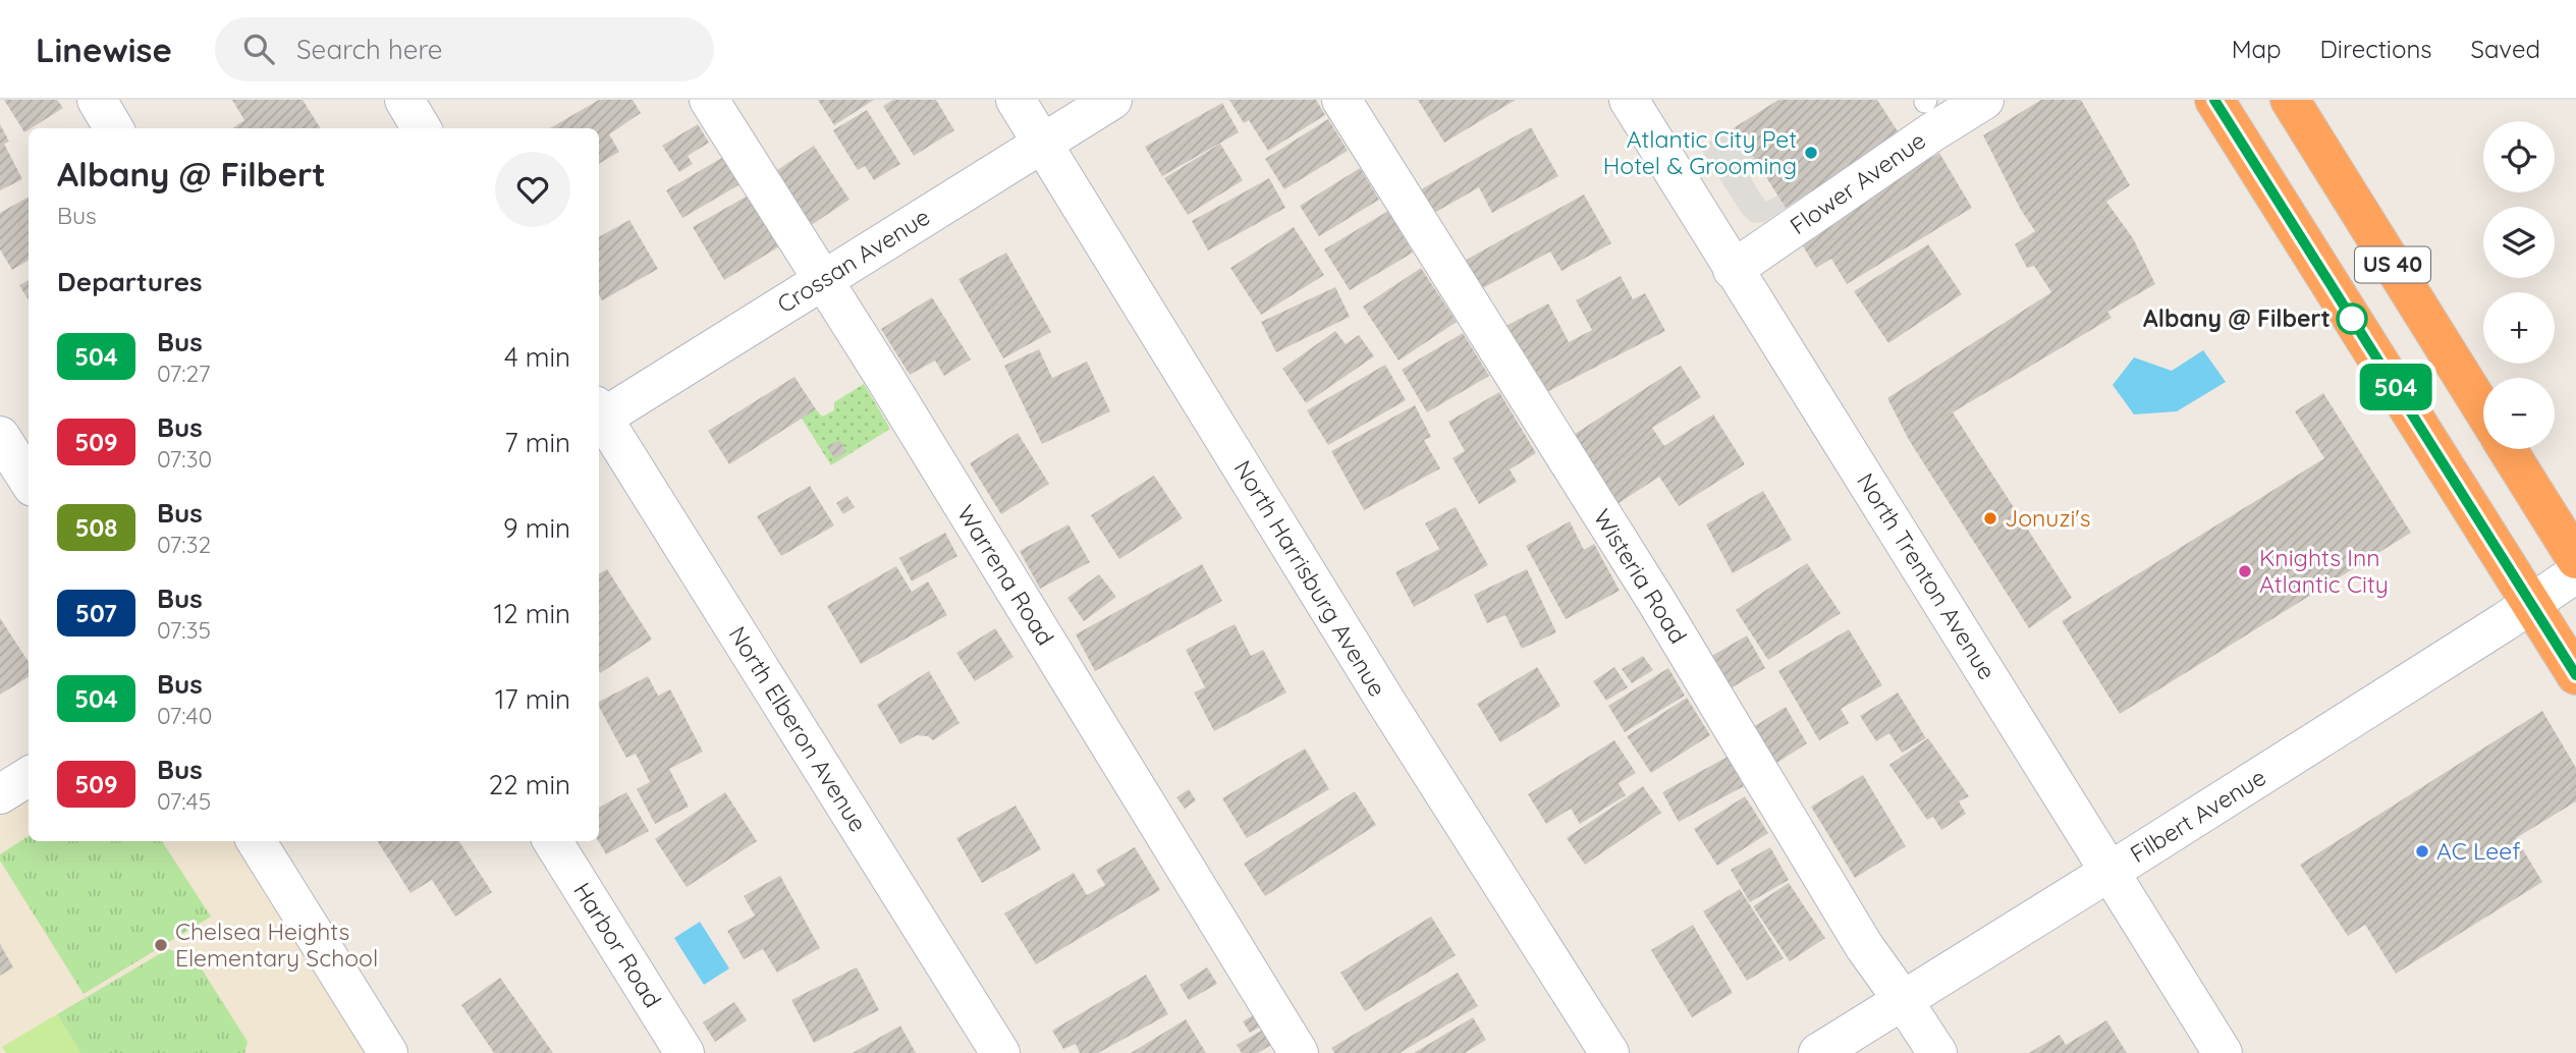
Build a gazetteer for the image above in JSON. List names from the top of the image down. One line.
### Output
{"streets":{"highway":["US 40"],"street":["Flower Avenue","Crossan Avenue","Warrena Road","Wisteria Road","North Trenton Avenue","North Harrisburg Avenue","North Elberon Avenue","Filbert Avenue","Harbor Road"]},"crossings":[["Flower Avenue","North Trenton Avenue"],["Crossan Avenue","Warrena Road"],["Crossan Avenue","North Harrisburg Avenue"],["US 40","Filbert Avenue"],["Wisteria Road","Filbert Avenue"],["North Trenton Avenue","Filbert Avenue"]],"places":["Atlantic City Pet Hotel & Grooming","Albany @ Filbert","Jonuzi's","Knights Inn Atlantic City","AC Leef","Chelsea Heights Elementary School"],"lines":["bus line 504"],"page":{"header":"Linewise","search":"Search here","nav":["Map","Directions","Saved"],"on_map":"504","map_buttons":["+","−"],"heading":[["Albany @ Filbert","Bus"],"Departures"],"list":[{"mark":"504","name":"Bus","note":"07:27","value":"4 min"},{"mark":"509","name":"Bus","note":"07:30","value":"7 min"},{"mark":"508","name":"Bus","note":"07:32","value":"9 min"},{"mark":"507","name":"Bus","note":"07:35","value":"12 min"},{"mark":"504","name":"Bus","note":"07:40","value":"17 min"},{"mark":"509","name":"Bus","note":"07:45","value":"22 min"}]}}
